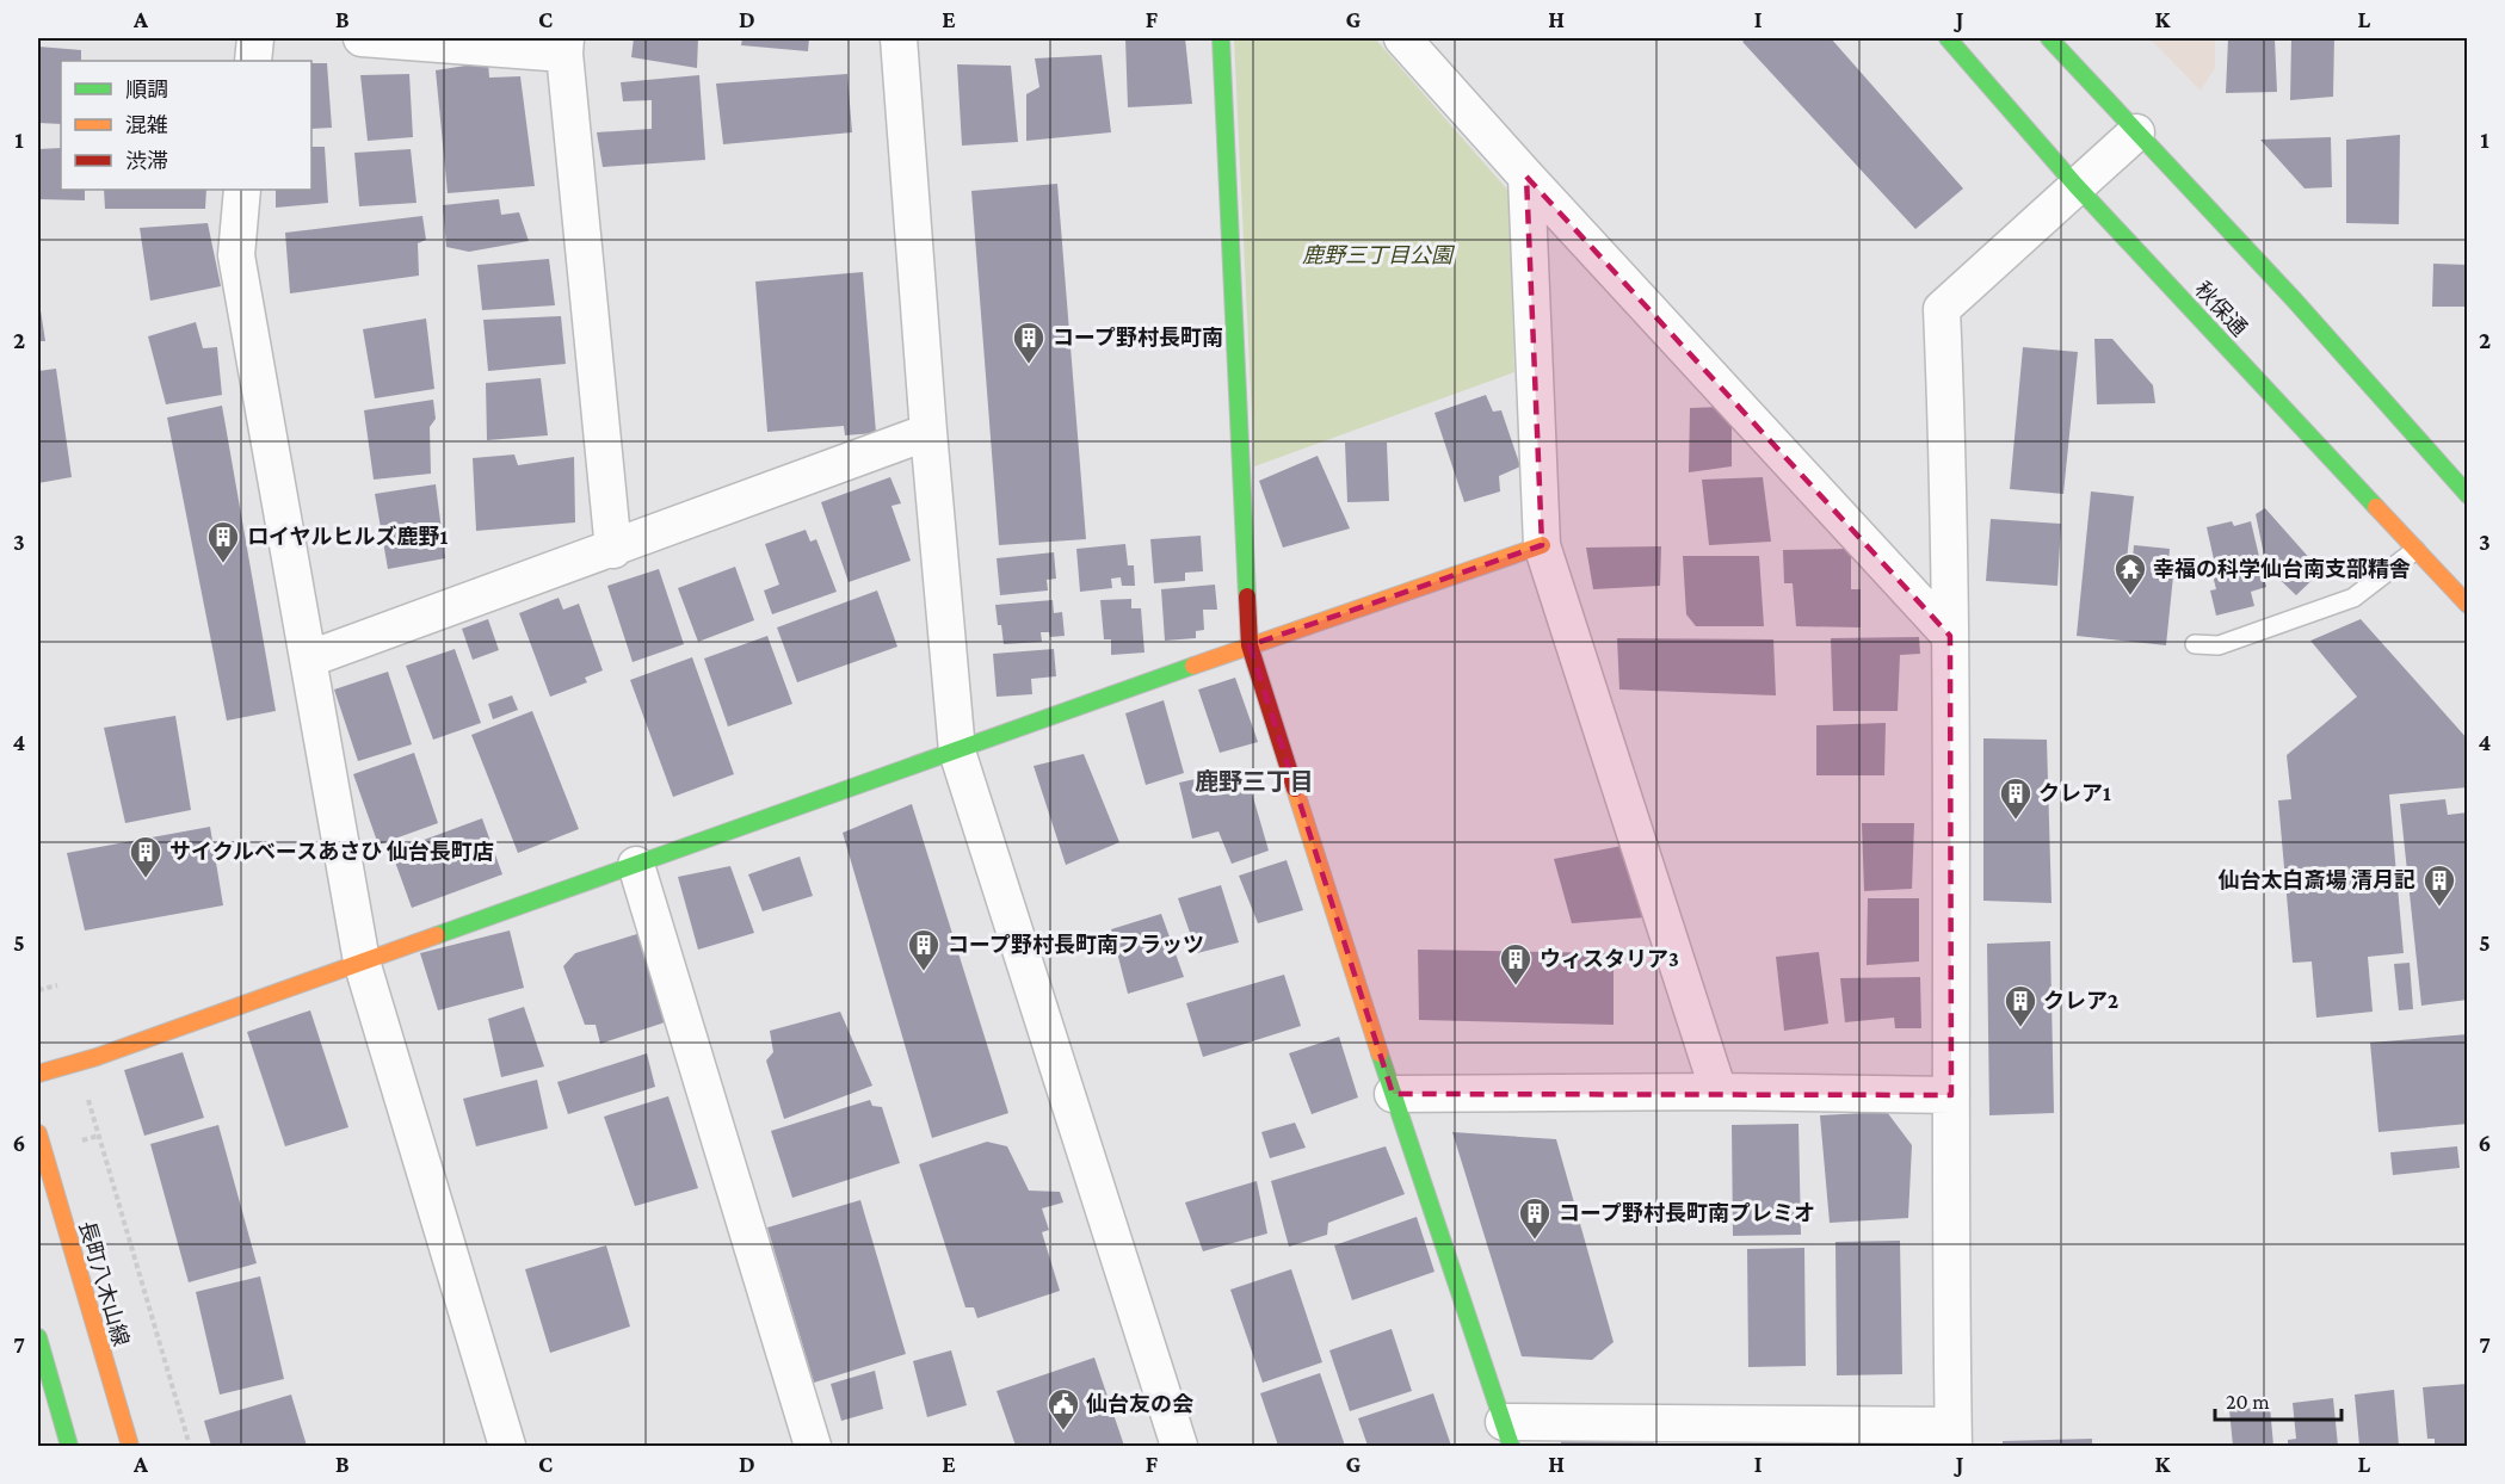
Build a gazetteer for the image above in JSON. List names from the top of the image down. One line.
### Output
{"streets":{"main road":["秋保通","長町八木山線"]},"districts":["鹿野三丁目"],"parks":["鹿野三丁目公園"],"places":{"building":["コープ野村長町南","ロイヤルヒルズ鹿野1","クレア1","サイクルベースあさひ 仙台長町店","仙台太白斎場 清月記","コープ野村長町南フラッツ","ウィスタリア3","クレア2","コープ野村長町南プレミオ"],"temple":["幸福の科学仙台南支部精舎"],"public building":["仙台友の会"]},"legend":["順調","混雑","渋滞"],"scale_bar":"20 m","grid":{"columns":["A","B","C","D","E","F","G","H","I","J","K","L"],"rows":["1","2","3","4","5","6","7"]}}
